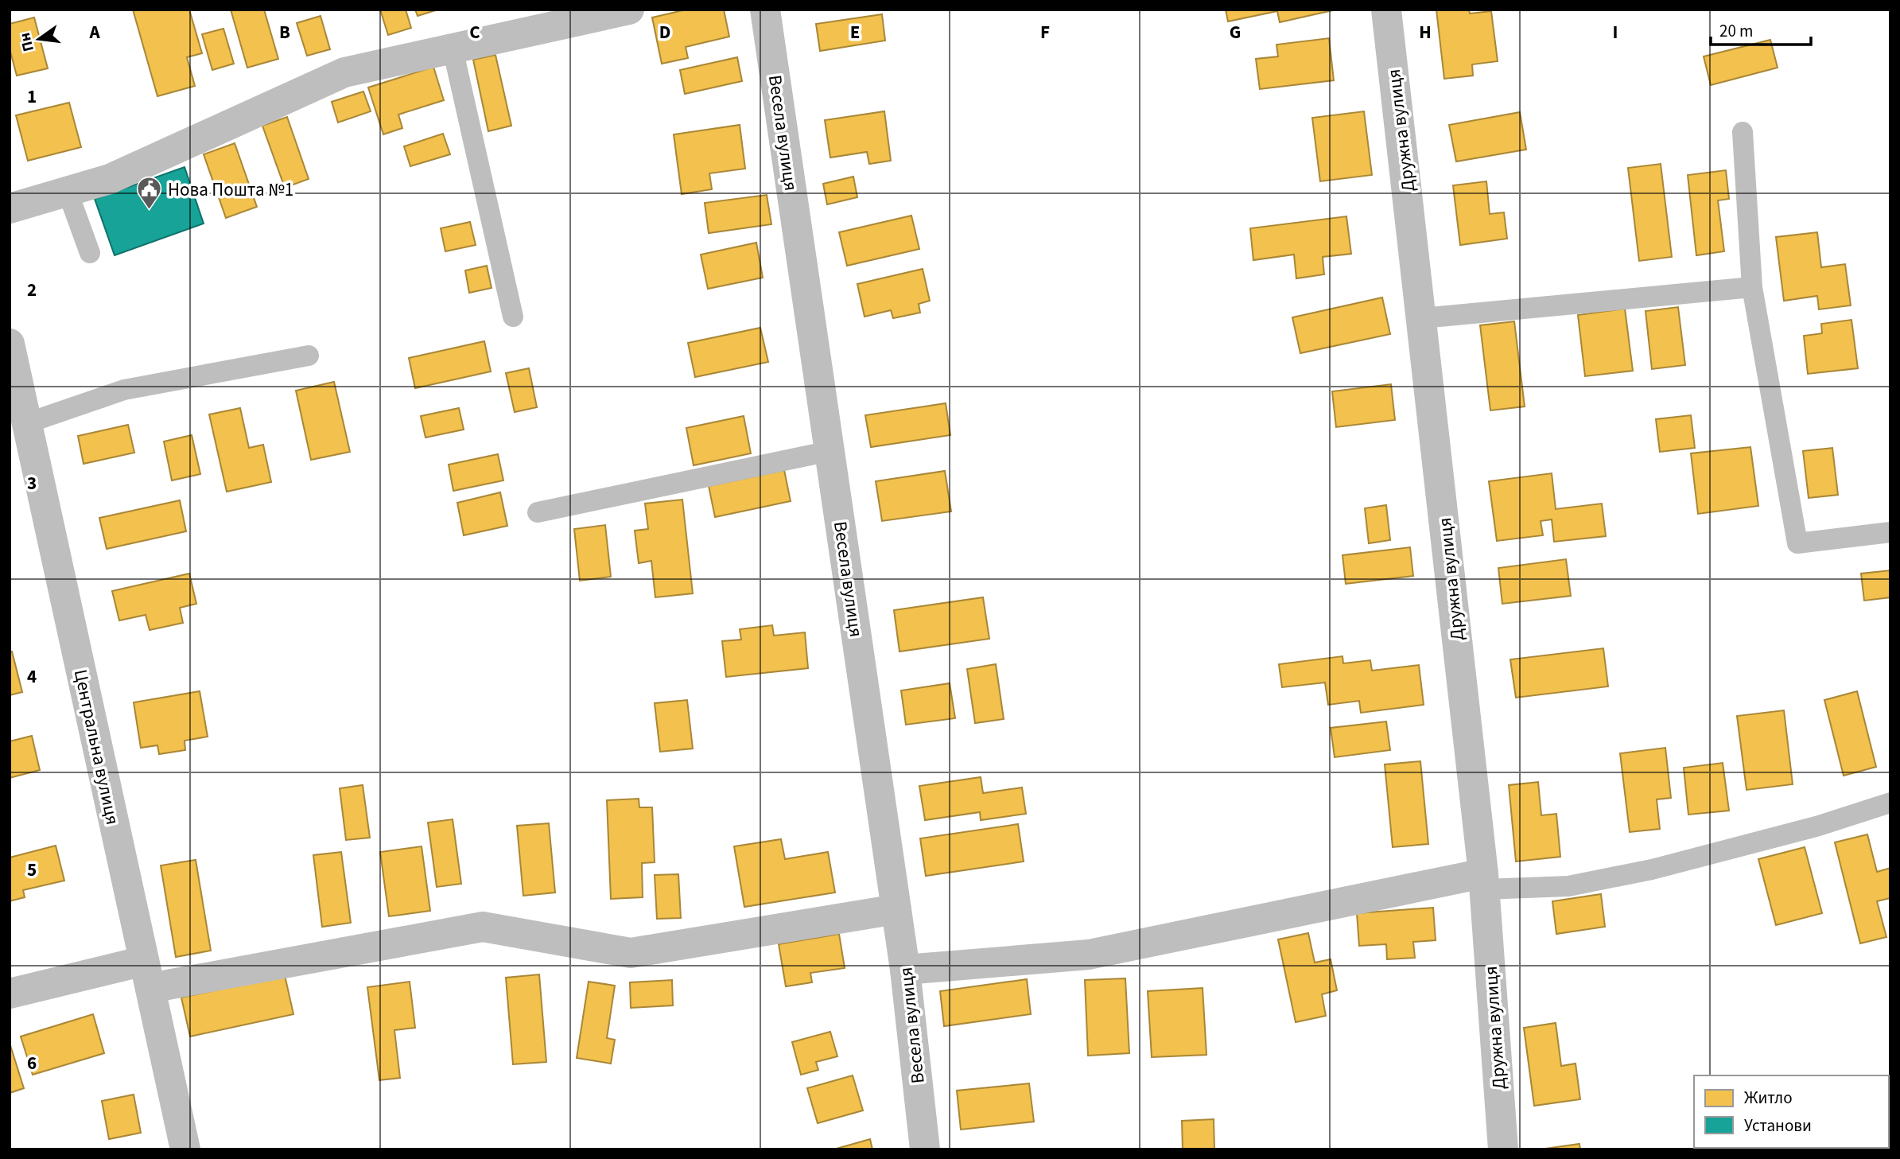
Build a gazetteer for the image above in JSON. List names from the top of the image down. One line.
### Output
{"streets":{"street":["Дружна вулиця","Весела вулиця","Центральна вулиця"]},"places":{"public building":["Нова Пошта №1"]},"legend":["Житло","Установи"],"scale_bar":"20 m","north":"left","grid":{"columns":["A","B","C","D","E","F","G","H","I"],"rows":["1","2","3","4","5","6"]}}
